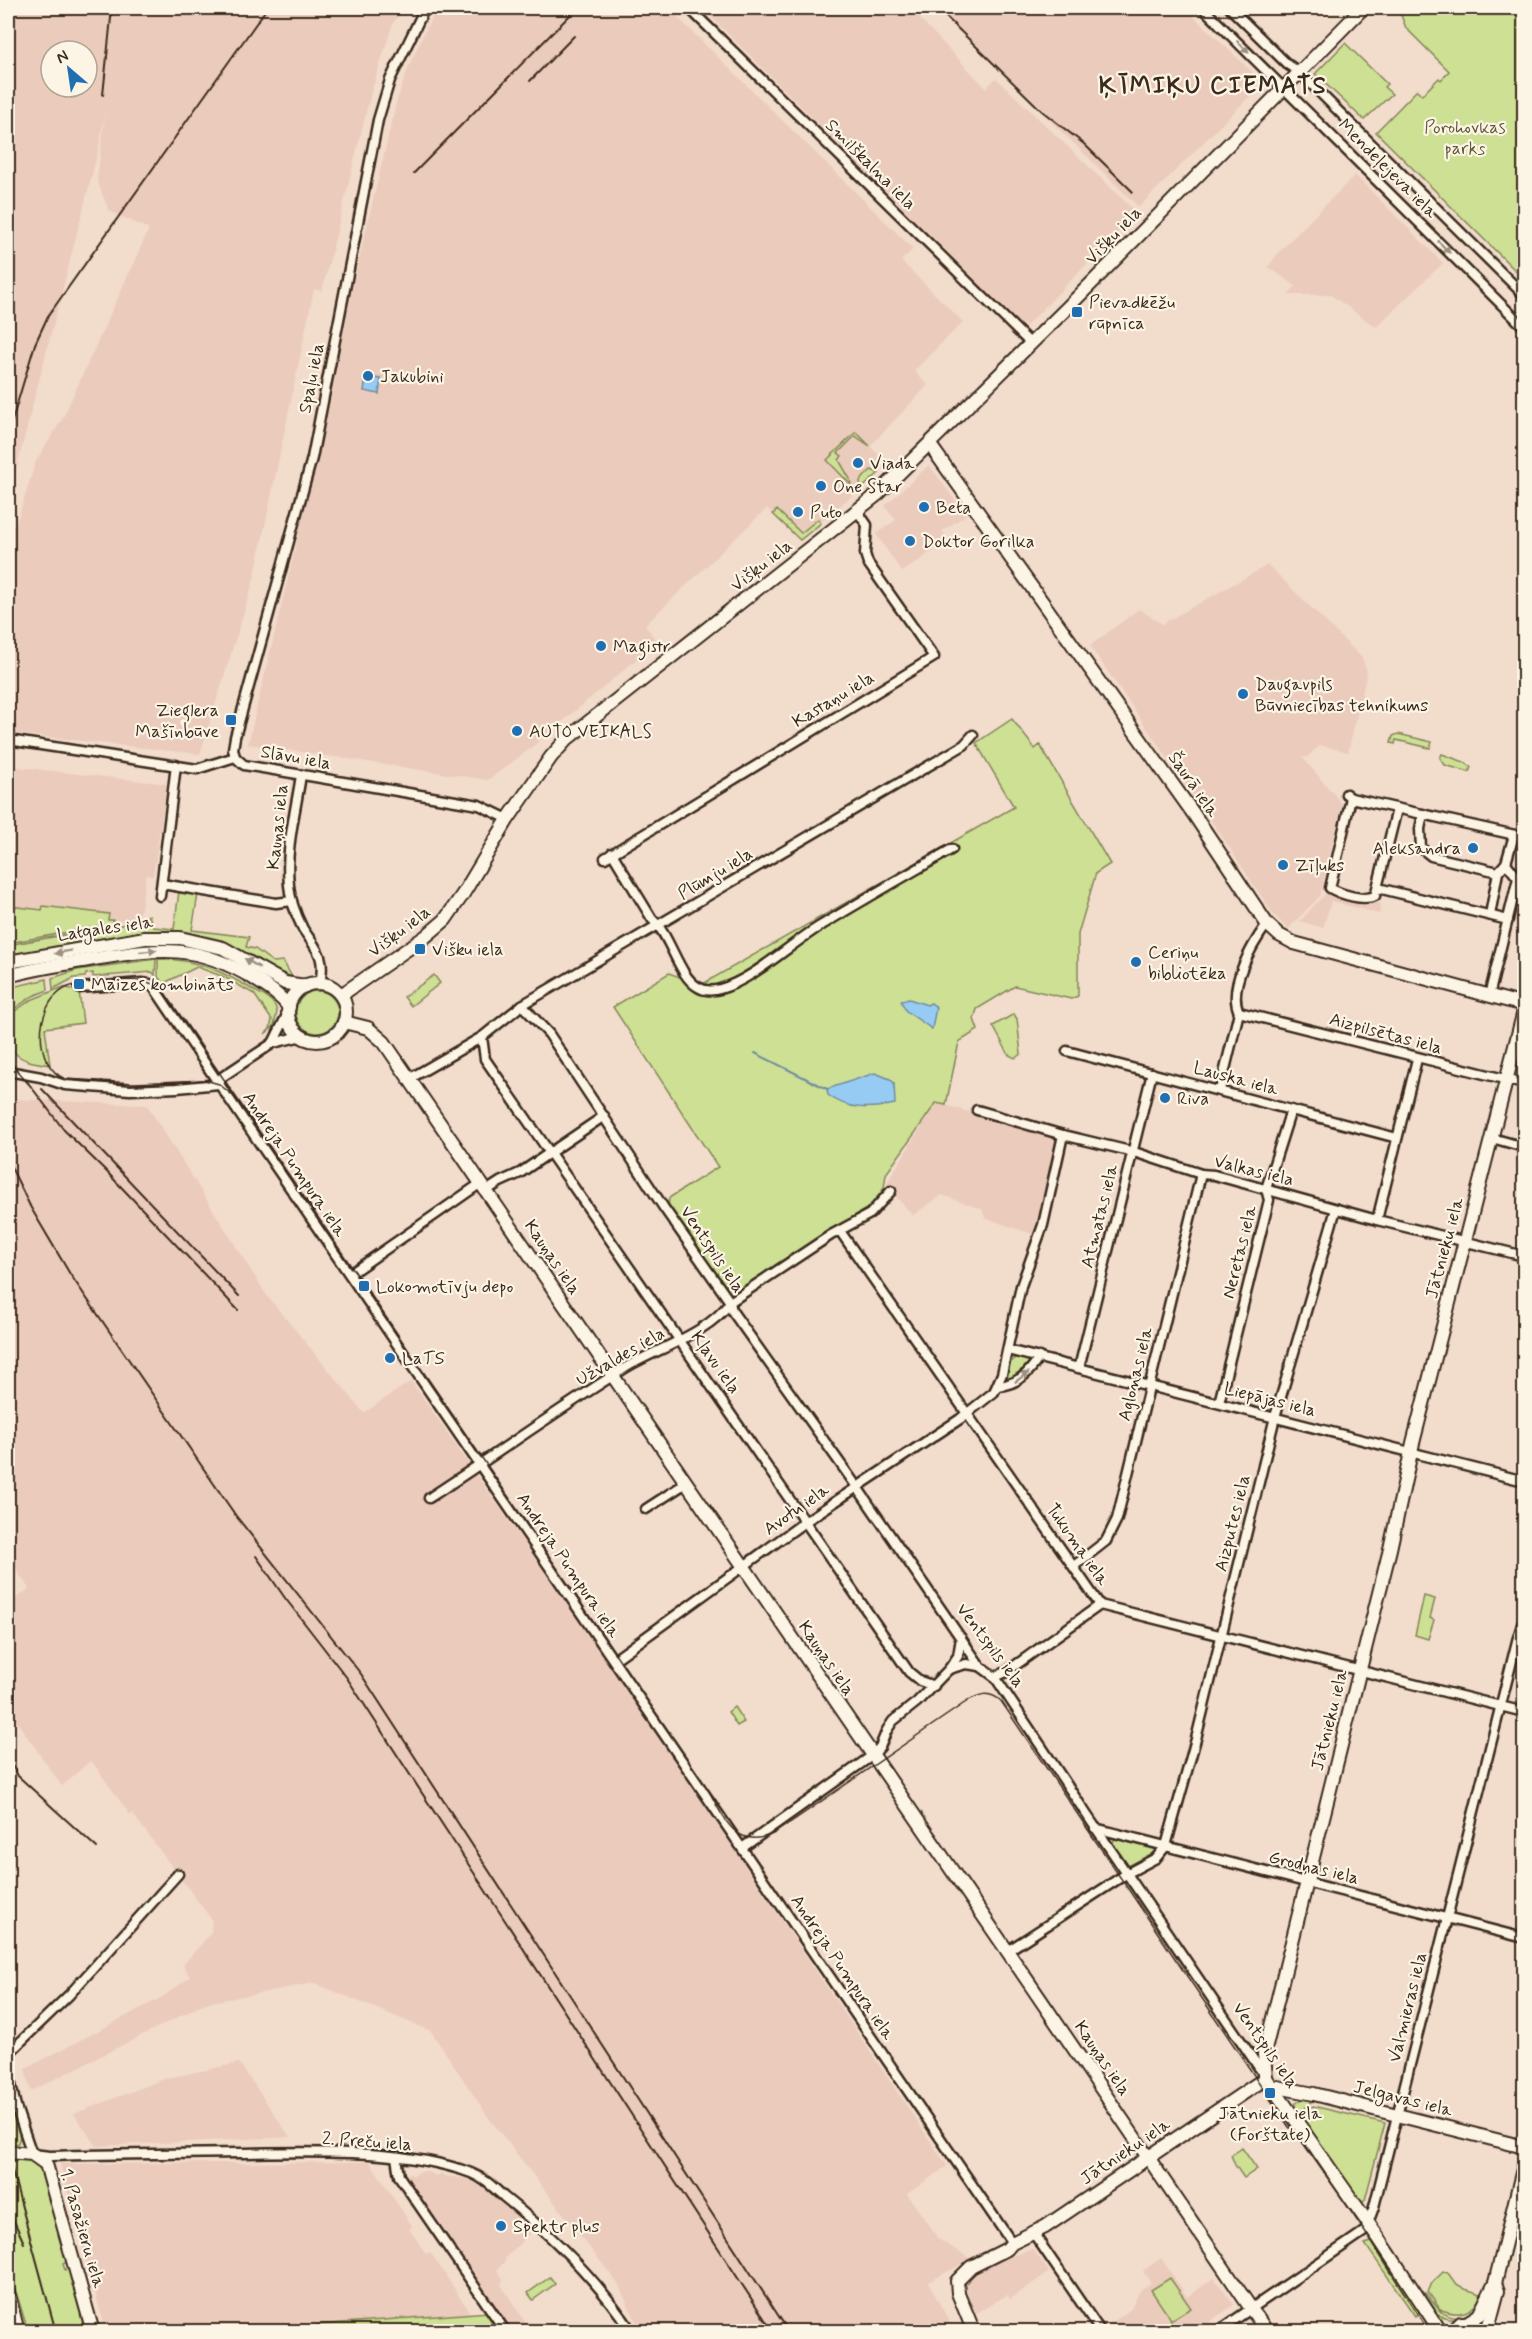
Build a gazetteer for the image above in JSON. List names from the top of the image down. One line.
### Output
{"streets":{"street":["Smilškalna iela","Mendeļejeva iela","Višķu iela","Spaļu iela","Kastaņu iela","Slāvu iela","Šaurā iela","Kauņas iela","Plūmju iela","Latgales iela","Aizpilsētas iela","Lauska iela","Andreja Pumpura iela","Valkas iela","Atmatas iela","Jātnieku iela","Ventspils iela","Neretas iela","Užvaldes iela","Kļavu iela","Aglonas iela","Liepājas iela","Avotu iela","Aizputes iela","Tukuma iela","Grodņas iela","Valmieras iela","Jelgavas iela","2. Preču iela","1. Pasažieru iela"]},"crossings":[["Smilškalna iela","Višķu iela"],["Mendeļejeva iela","Višķu iela"],["Višķu iela","Kastaņu iela"],["Višķu iela","Slāvu iela"],["Višķu iela","Šaurā iela"],["Višķu iela","Kauņas iela"],["Višķu iela","Latgales iela"],["Spaļu iela","Slāvu iela"],["Kastaņu iela","Plūmju iela"],["Slāvu iela","Kauņas iela"],["Kauņas iela","Plūmju iela"],["Kauņas iela","Latgales iela"],["Kauņas iela","Jātnieku iela"],["Kauņas iela","Užvaldes iela"],["Kauņas iela","Avotu iela"],["Kauņas iela","Valmieras iela"],["Plūmju iela","Ventspils iela"],["Plūmju iela","Kļavu iela"],["Aizpilsētas iela","Jātnieku iela"],["Lauska iela","Atmatas iela"],["Lauska iela","Neretas iela"],["Andreja Pumpura iela","Jātnieku iela"],["Andreja Pumpura iela","Užvaldes iela"],["Andreja Pumpura iela","Avotu iela"],["Valkas iela","Atmatas iela"],["Valkas iela","Jātnieku iela"],["Valkas iela","Neretas iela"],["Valkas iela","Aglonas iela"],["Valkas iela","Aizputes iela"],["Atmatas iela","Liepājas iela"],["Jātnieku iela","Ventspils iela"],["Jātnieku iela","Liepājas iela"],["Jātnieku iela","Tukuma iela"],["Jātnieku iela","Grodņas iela"],["Jātnieku iela","Jelgavas iela"],["Ventspils iela","Užvaldes iela"],["Ventspils iela","Avotu iela"],["Ventspils iela","Grodņas iela"],["Ventspils iela","Valmieras iela"],["Ventspils iela","Jelgavas iela"],["Neretas iela","Liepājas iela"],["Užvaldes iela","Kļavu iela"],["Užvaldes iela","Tukuma iela"],["Kļavu iela","Avotu iela"],["Aglonas iela","Liepājas iela"],["Aglonas iela","Tukuma iela"],["Liepājas iela","Avotu iela"],["Liepājas iela","Aizputes iela"],["Avotu iela","Tukuma iela"],["Aizputes iela","Tukuma iela"],["Aizputes iela","Grodņas iela"],["Tukuma iela","Valmieras iela"],["Grodņas iela","Valmieras iela"],["Valmieras iela","Jelgavas iela"],["2. Preču iela","1. Pasažieru iela"]],"districts":["ĶĪMIĶU CIEMATS"],"parks":["Porohovkas parks"],"places":{"transit":["Pievadkēžu rūpnīca","Zieglera Mašīnbūve","Višku iela","Maizes kombināts","Lokomotīvju depo","Jātnieku iela (Forštate)"],"other":["Jakubini","Viada","One Star","Beta","Puto","Doktor Gorilka","Magistr","Daugavpils Būvniecības tehnikums","AUTO VEIKALS","Aleksandra","Zīļuks","Ceriņu bibliotēka","Riva","LaTS","Spektr plus"]},"north":"top left"}
